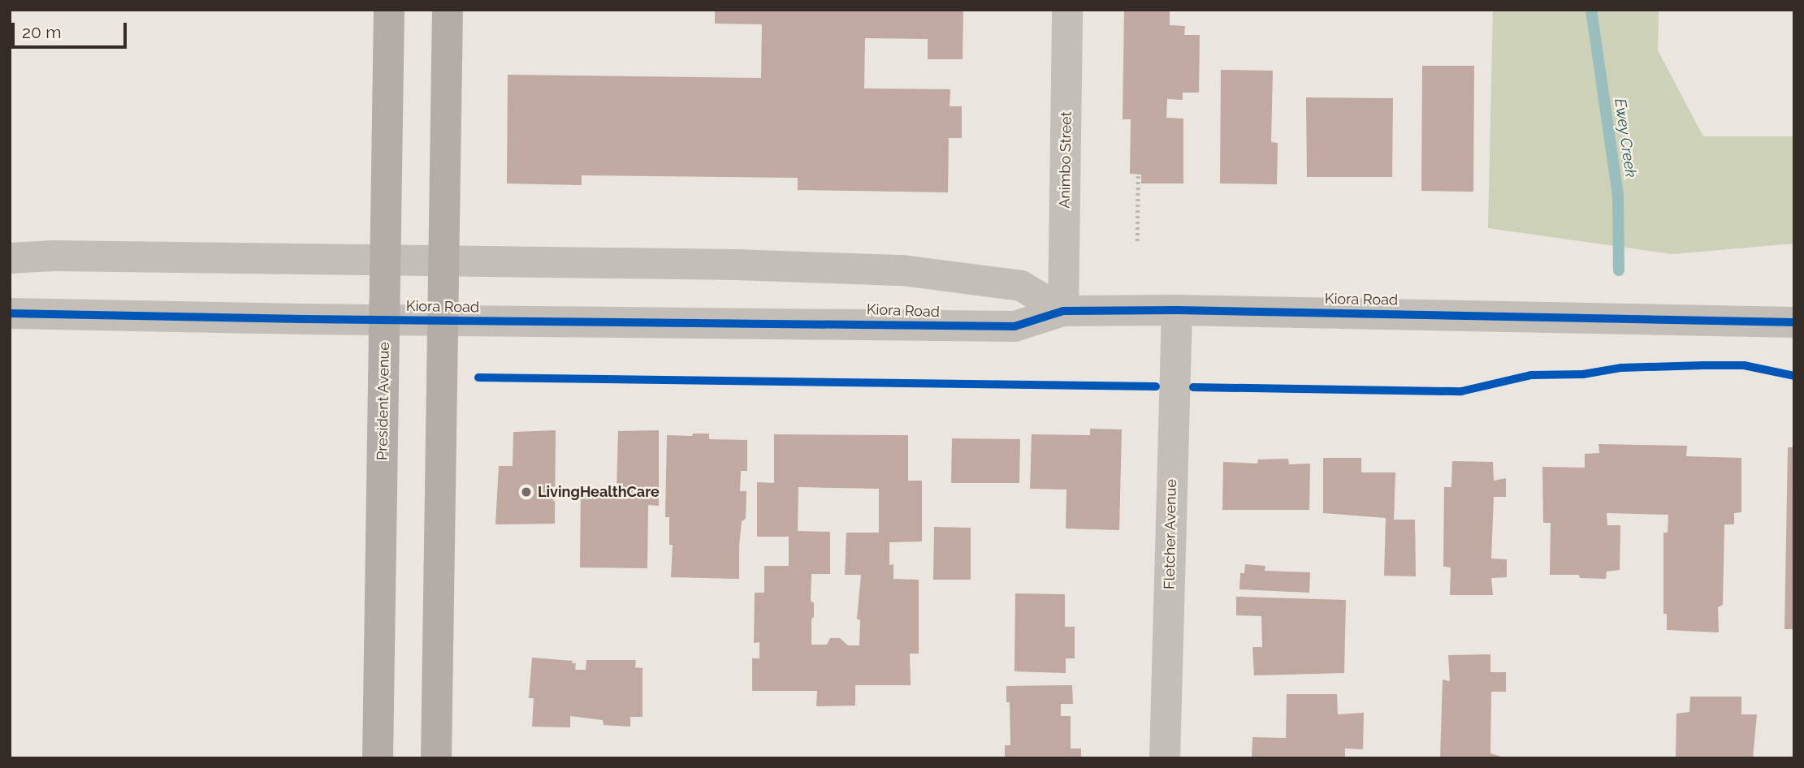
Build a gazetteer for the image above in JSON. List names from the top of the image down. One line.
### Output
{"streets":{"main road":["President Avenue"],"street":["Animbo Street","Kiora Road","Fletcher Avenue"]},"crossings":[["Animbo Street","Kiora Road"],["Kiora Road","President Avenue"],["Kiora Road","Fletcher Avenue"]],"water":["Ewey Creek"],"places":["LivingHealthCare"],"scale_bar":"20 m"}
